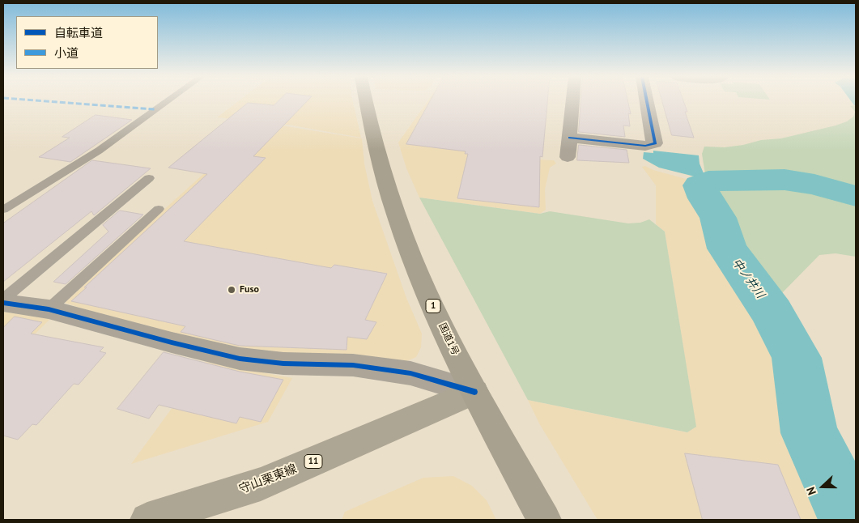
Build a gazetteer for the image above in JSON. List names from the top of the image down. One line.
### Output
{"streets":{"highway":["1","国道1号"],"main road":["11","守山栗東線"]},"crossings":[["国道1号","守山栗東線"]],"water":["中ノ井川"],"places":["Fuso"],"legend":["自転車道","小道"],"north":"left"}
